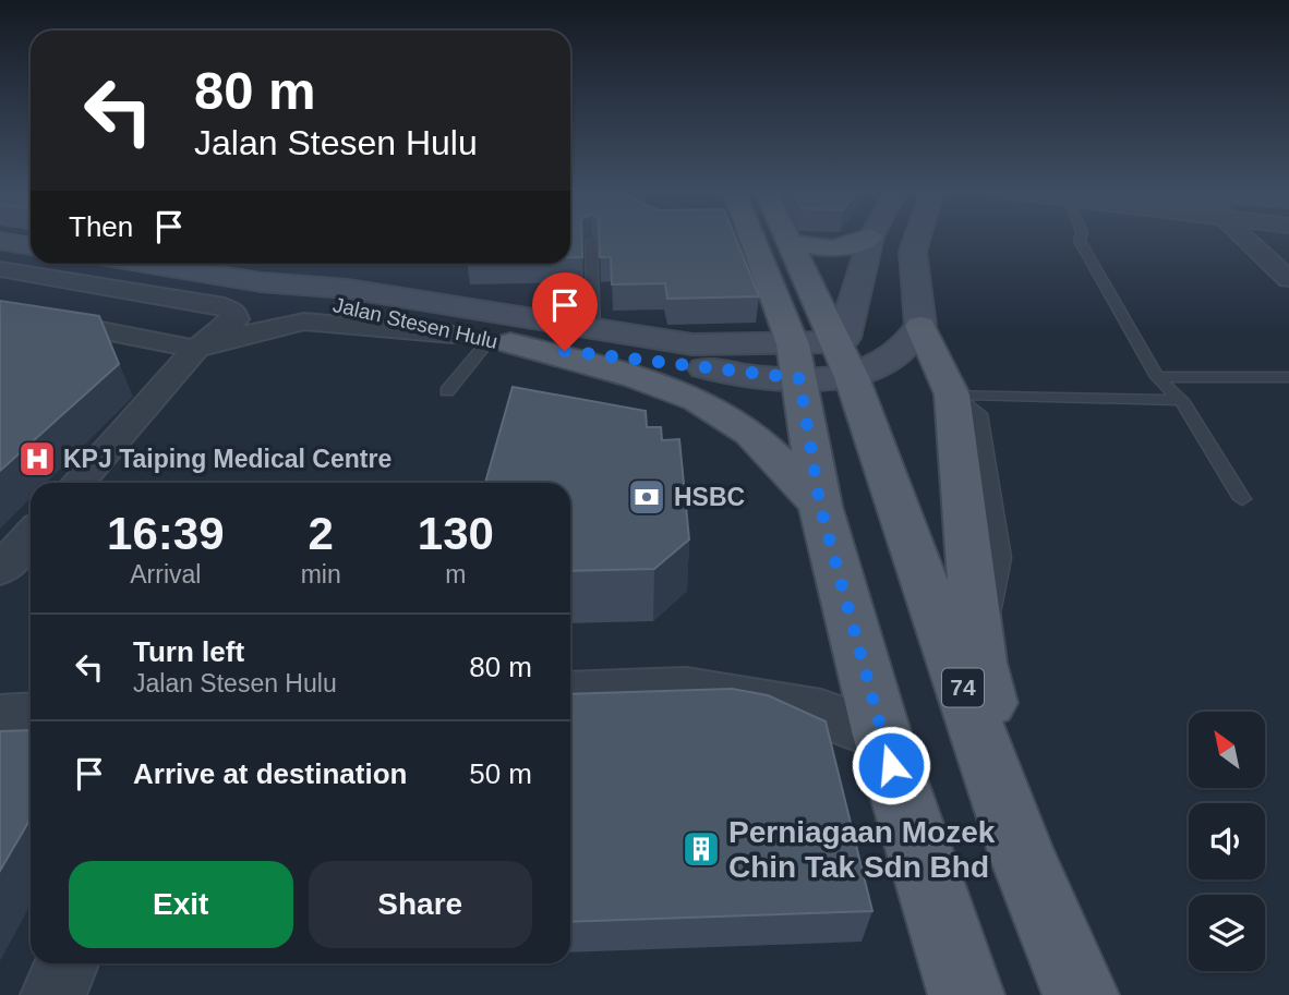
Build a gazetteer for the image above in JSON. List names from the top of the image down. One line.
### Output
{"streets":{"main road":["Jalan Stesen Hulu","74"]},"places":{"hospital":["KPJ Taiping Medical Centre"],"bank":["HSBC"],"building":["Perniagaan Mozek Chin Tak Sdn Bhd"]},"north":"top left","page":{"turn":["80 m","Jalan Stesen Hulu"],"then":"Then","eta":["16:39","Arrival","2","min","130","m"],"list":[{"name":"Turn left","note":"Jalan Stesen Hulu","value":"80 m"},{"name":"Arrive at destination","value":"50 m"}],"buttons":["Exit","Share"]}}
